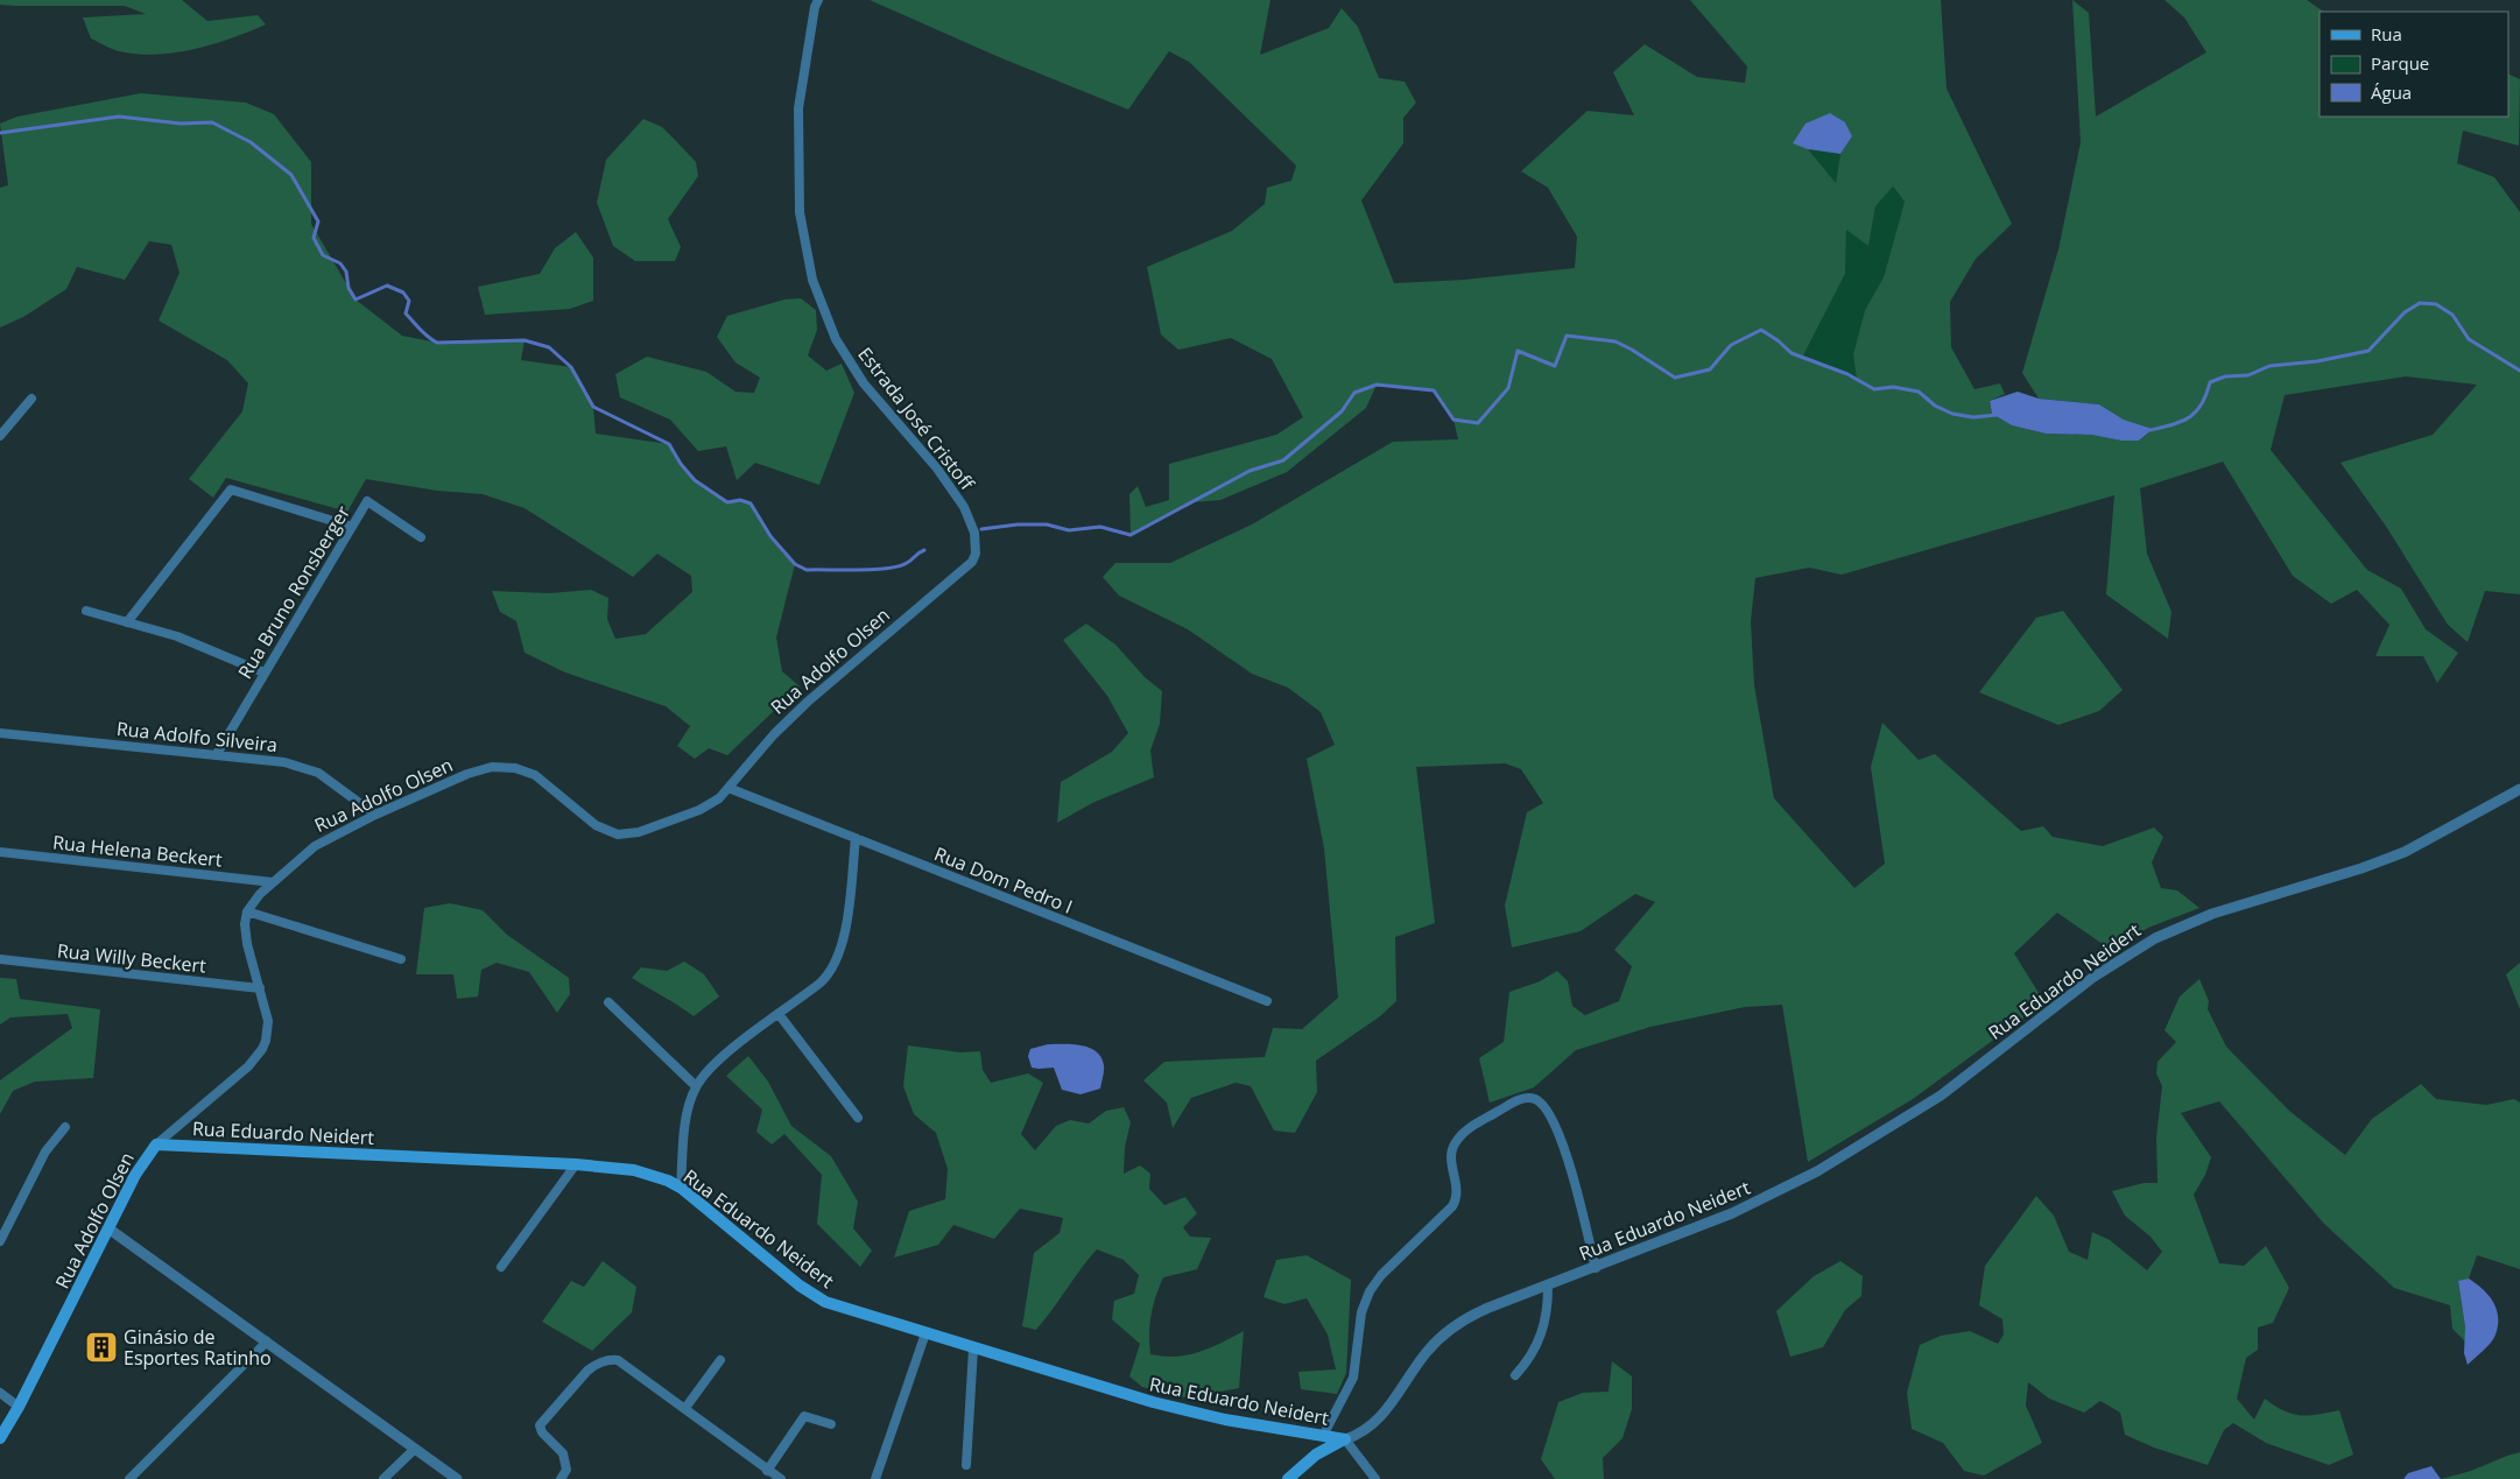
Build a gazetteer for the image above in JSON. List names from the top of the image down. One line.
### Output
{"streets":{"main road":["Rua Adolfo Olsen","Rua Eduardo Neidert"],"street":["Estrada José Cristoff","Rua Bruno Ronsberger","Rua Adolfo Silveira","Rua Helena Beckert","Rua Dom Pedro I","Rua Willy Beckert"]},"crossings":[["Estrada José Cristoff","Rua Adolfo Olsen"],["Rua Bruno Ronsberger","Rua Adolfo Silveira"],["Rua Adolfo Olsen","Rua Adolfo Silveira"],["Rua Adolfo Olsen","Rua Helena Beckert"],["Rua Adolfo Olsen","Rua Dom Pedro I"],["Rua Adolfo Olsen","Rua Willy Beckert"],["Rua Adolfo Olsen","Rua Eduardo Neidert"]],"places":{"building":["Ginásio de Esportes Ratinho"]},"legend":["Rua","Parque","Água"]}
